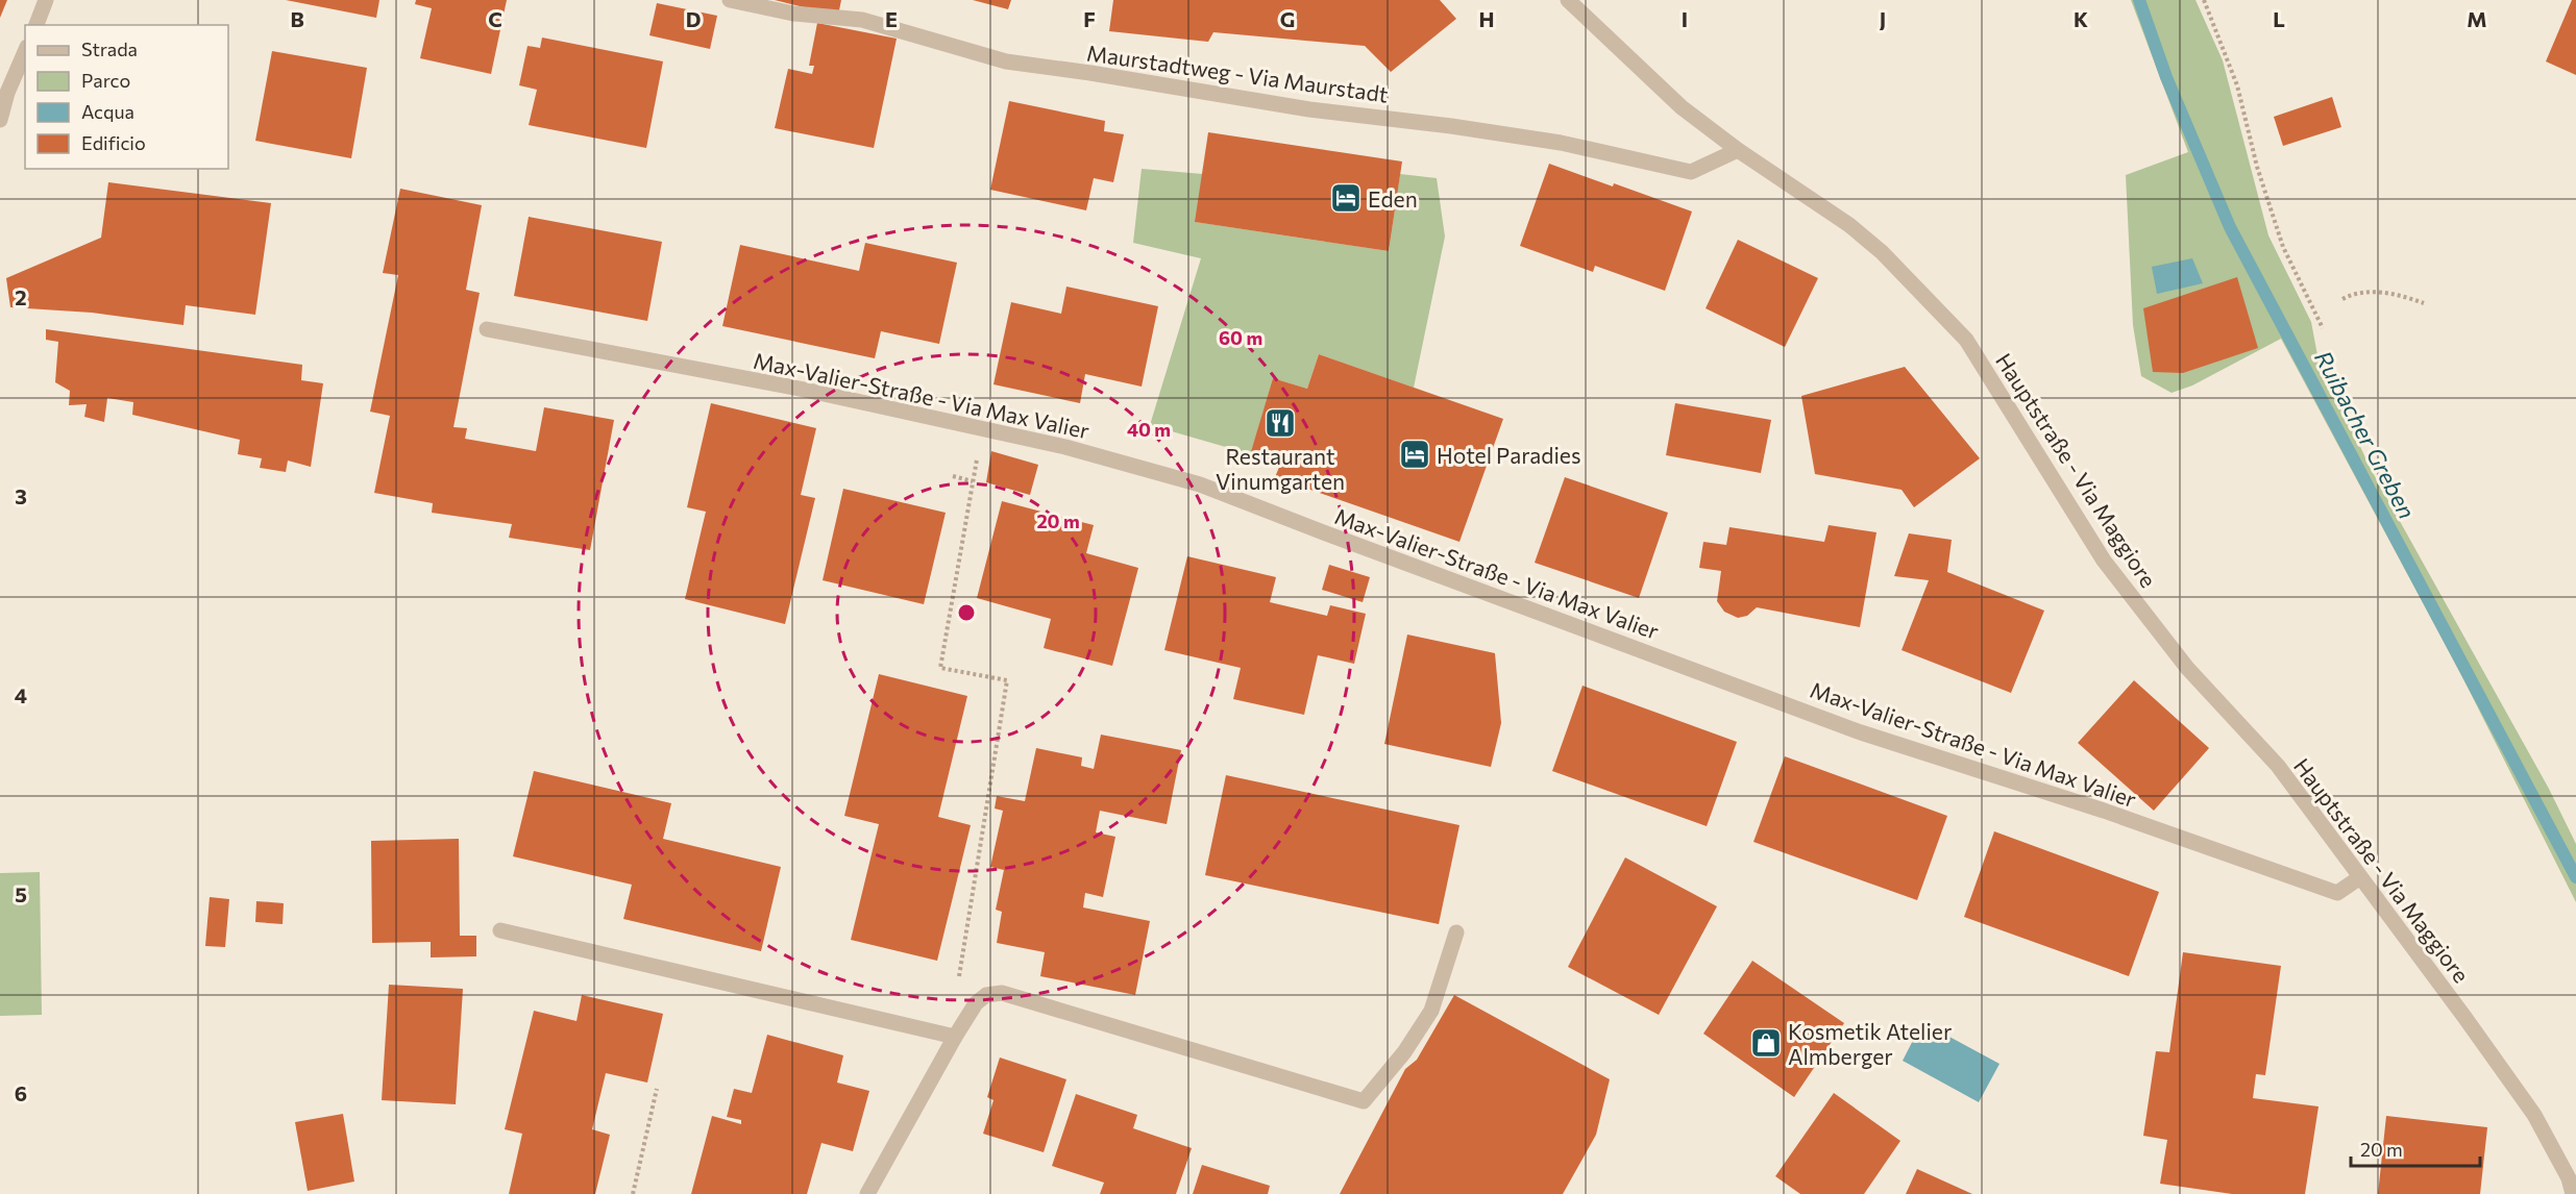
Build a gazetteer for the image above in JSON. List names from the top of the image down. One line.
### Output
{"streets":{"street":["Maurstadtweg - Via Maurstadt","Max-Valier-Straße - Via Max Valier","Hauptstraße - Via Maggiore"]},"crossings":[["Maurstadtweg - Via Maurstadt","Hauptstraße - Via Maggiore"],["Max-Valier-Straße - Via Max Valier","Hauptstraße - Via Maggiore"]],"water":["Ruibacher Greben"],"places":{"hotel":["Eden","Hotel Paradies"],"restaurant":["Restaurant Vinumgarten"],"shop":["Kosmetik Atelier Almberger"]},"legend":["Strada","Parco","Acqua","Edificio"],"scale_bar":"20 m","grid":{"columns":["B","C","D","E","F","G","H","I","J","K","L","M"],"rows":["2","3","4","5","6"]},"rings":["60 m","40 m","20 m"]}
